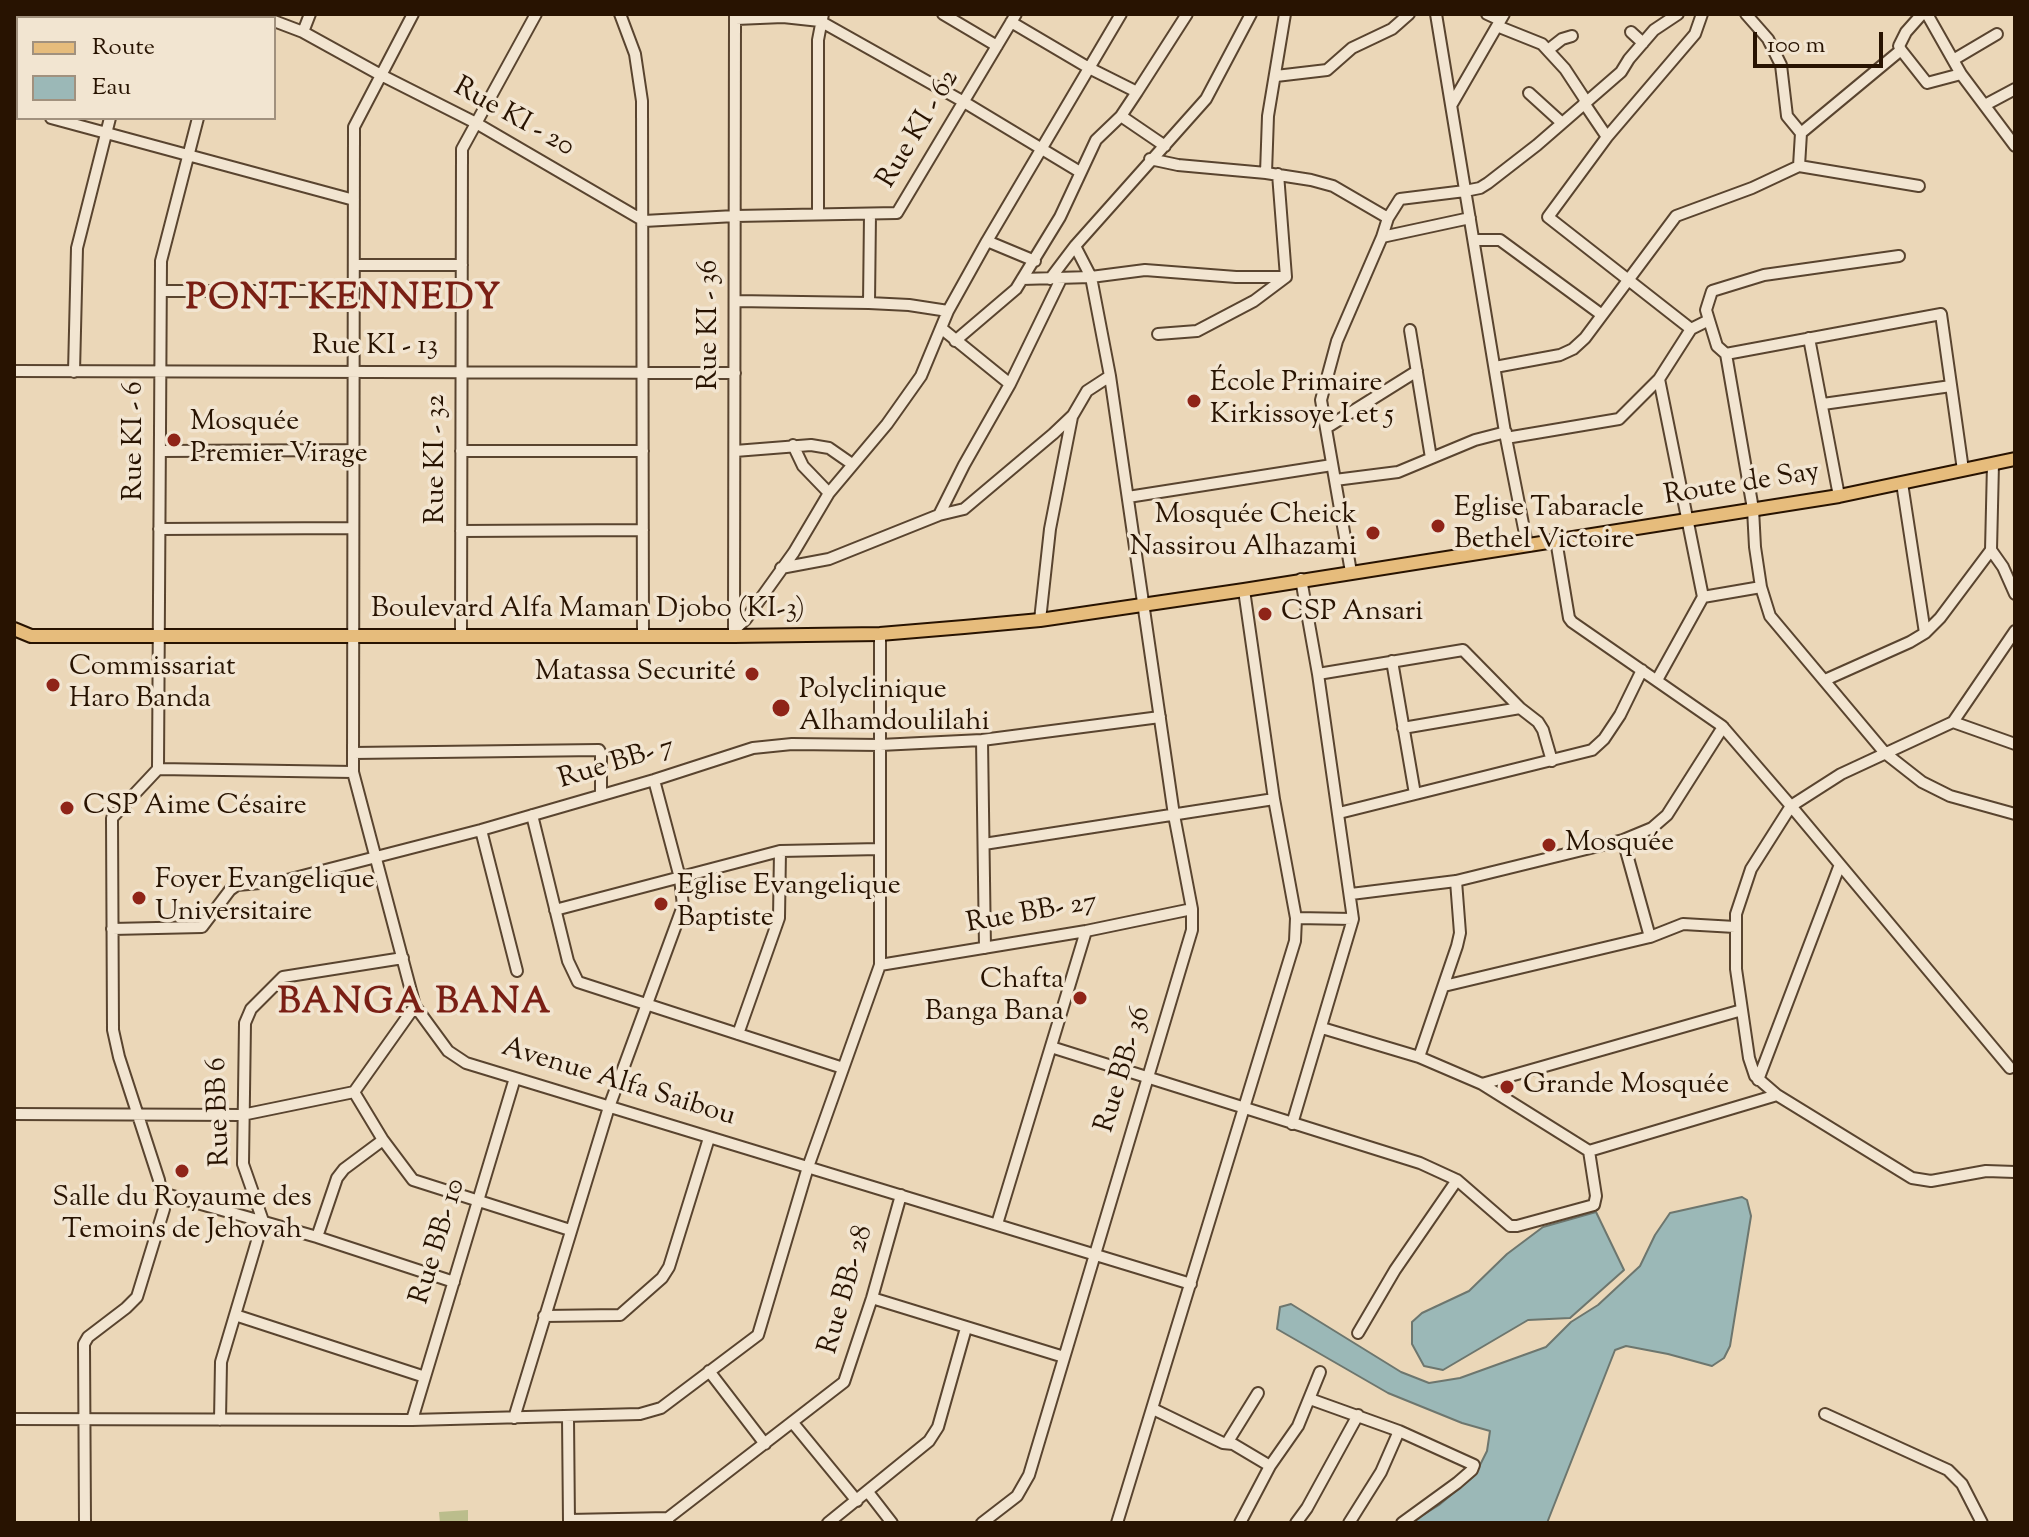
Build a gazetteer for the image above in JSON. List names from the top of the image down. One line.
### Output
{"streets":{"main road":["Route de Say","Boulevard Alfa Maman Djobo (KI-3)"],"street":["Rue KI - 20","Rue KI - 62","Rue KI - 36","Rue KI - 13","Rue KI - 6","Rue KI - 32","Rue BB- 7","Rue BB- 27","Rue BB- 36","Avenue Alfa Saibou","Rue BB 6","Rue BB- 10","Rue BB- 28"]},"crossings":[["Rue KI - 20","Rue KI - 32"],["Rue KI - 20","Avenue Alfa Saibou"],["Rue KI - 62","Rue KI - 36"],["Rue KI - 36","Rue KI - 13"],["Rue KI - 36","Boulevard Alfa Maman Djobo (KI-3)"],["Rue KI - 13","Rue KI - 6"],["Rue KI - 13","Rue KI - 32"],["Rue KI - 13","Avenue Alfa Saibou"],["Rue KI - 6","Boulevard Alfa Maman Djobo (KI-3)"],["Rue KI - 32","Boulevard Alfa Maman Djobo (KI-3)"],["Route de Say","Boulevard Alfa Maman Djobo (KI-3)"],["Route de Say","Rue BB- 36"],["Boulevard Alfa Maman Djobo (KI-3)","Rue BB- 36"],["Boulevard Alfa Maman Djobo (KI-3)","Avenue Alfa Saibou"],["Rue BB- 7","Rue BB- 36"],["Rue BB- 7","Avenue Alfa Saibou"],["Rue BB- 27","Rue BB- 36"],["Rue BB- 36","Avenue Alfa Saibou"],["Avenue Alfa Saibou","Rue BB 6"],["Avenue Alfa Saibou","Rue BB- 10"],["Avenue Alfa Saibou","Rue BB- 28"]],"districts":["PONT KENNEDY","BANGA BANA"],"places":["École Primaire Kirkissoye I et 5","Mosquée Premier Virage","Eglise Tabaracle Bethel Victoire","Mosquée Cheick Nassirou Alhazami","CSP Ansari","Matassa Securité","Commissariat Haro Banda","Polyclinique Alhamdoulilahi","CSP Aime Césaire","Mosquée","Foyer Evangelique Universitaire","Eglise Evangelique Baptiste","Chafta Banga Bana","Grande Mosquée","Salle du Royaume des Temoins de Jehovah"],"legend":["Route","Eau"],"scale_bar":"100 m"}
